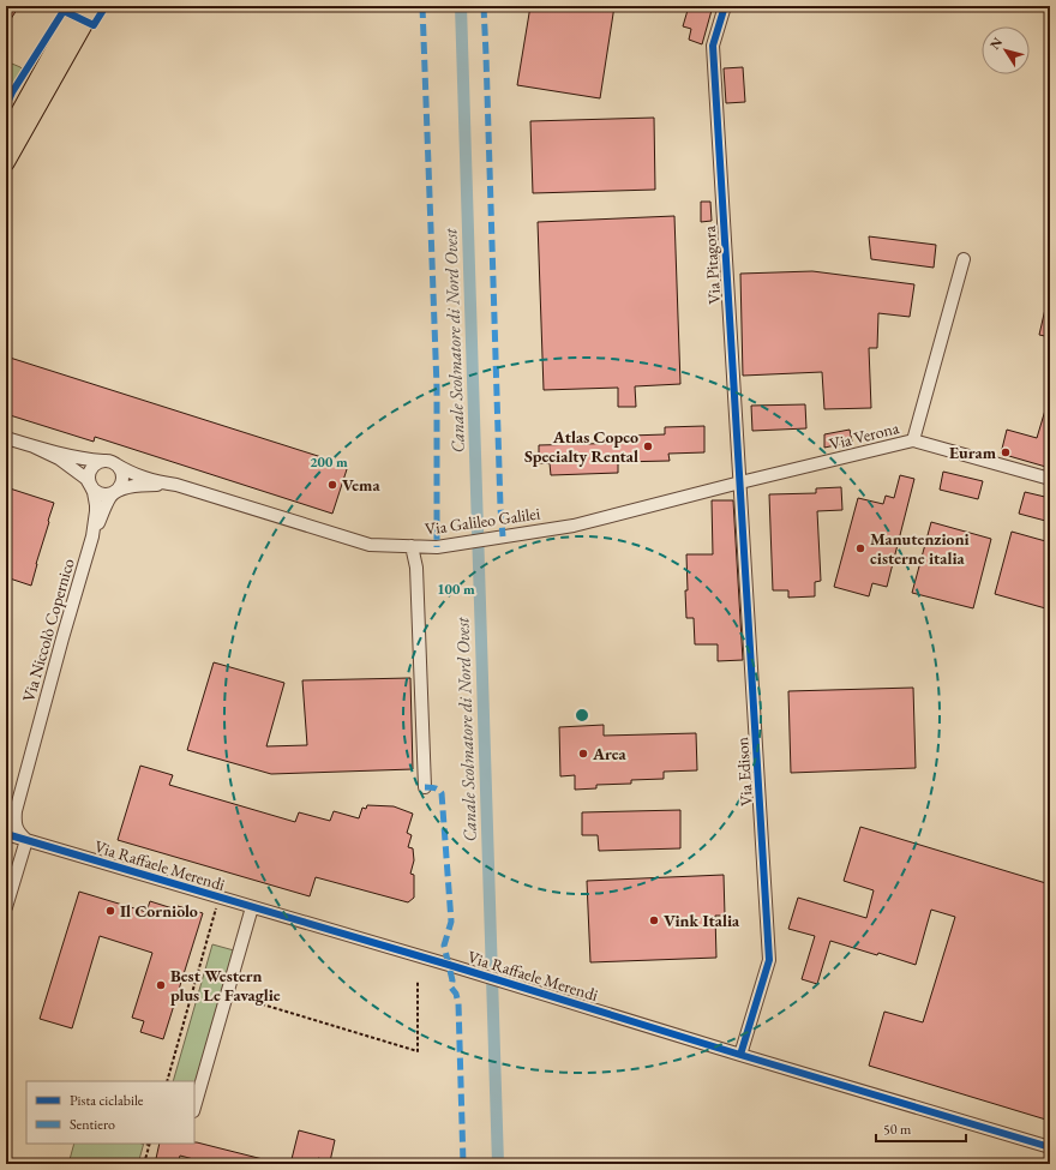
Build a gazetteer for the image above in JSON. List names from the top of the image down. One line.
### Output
{"streets":{"street":["Via Pitagora","Via Verona","Via Galileo Galilei","Via Niccolò Copernico","Via Edison","Via Raffaele Merendi"]},"crossings":[["Via Pitagora","Via Verona"],["Via Pitagora","Via Galileo Galilei"],["Via Pitagora","Via Edison"],["Via Verona","Via Galileo Galilei"],["Via Verona","Via Edison"],["Via Galileo Galilei","Via Niccolò Copernico"],["Via Galileo Galilei","Via Edison"],["Via Niccolò Copernico","Via Raffaele Merendi"],["Via Edison","Via Raffaele Merendi"]],"water":["Canale Scolmatore di Nord Ovest"],"places":["Atlas Copco Specialty Rental","Euram","Vema","Manutenzioni cisterne italia","Area","Il Corniolo","Vink Italia","Best Western plus Le Favaglie"],"legend":["Pista ciclabile","Sentiero"],"scale_bar":"50 m","north":"top left","rings":["200 m","100 m"]}
